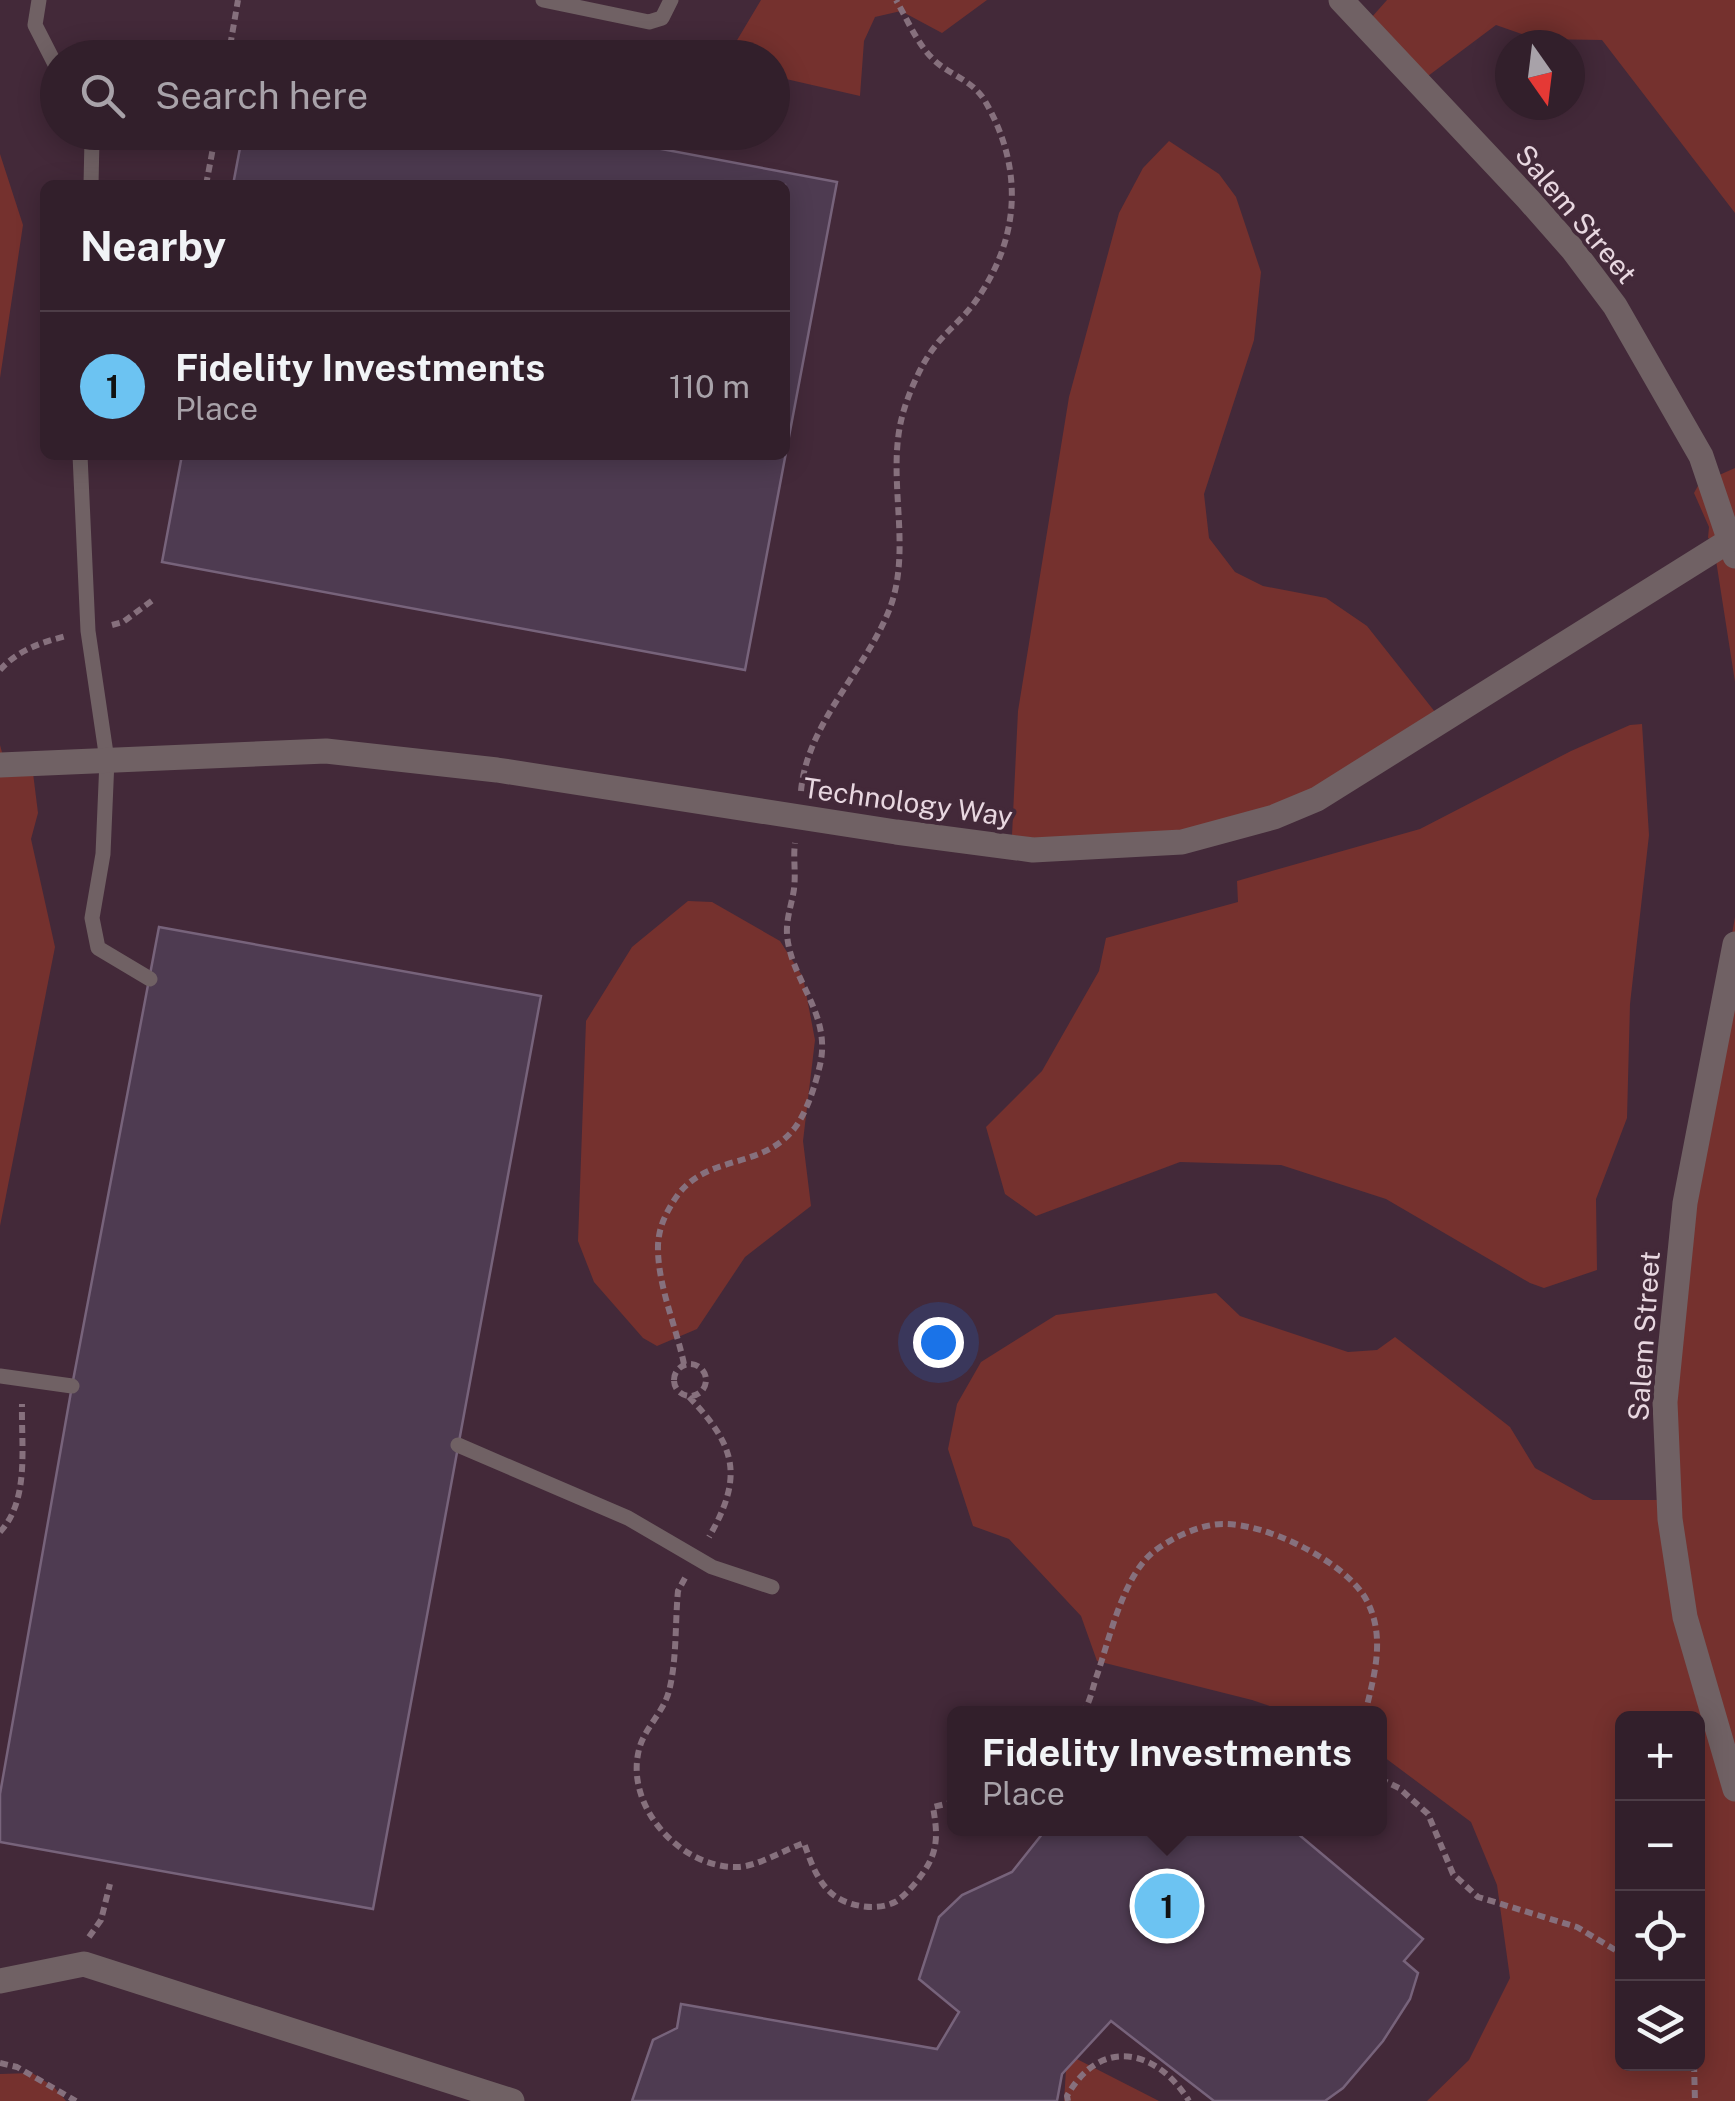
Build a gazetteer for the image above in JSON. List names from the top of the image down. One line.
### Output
{"streets":{"street":["Salem Street","Technology Way"]},"crossings":[["Salem Street","Technology Way"]],"north":"bottom","page":{"search":"Search here","heading":"Nearby","list":[{"mark":"1","name":"Fidelity Investments","note":"Place","value":"110 m"}],"popup":["Fidelity Investments","Place"],"map_buttons":["+","−"],"pins":"1"}}
